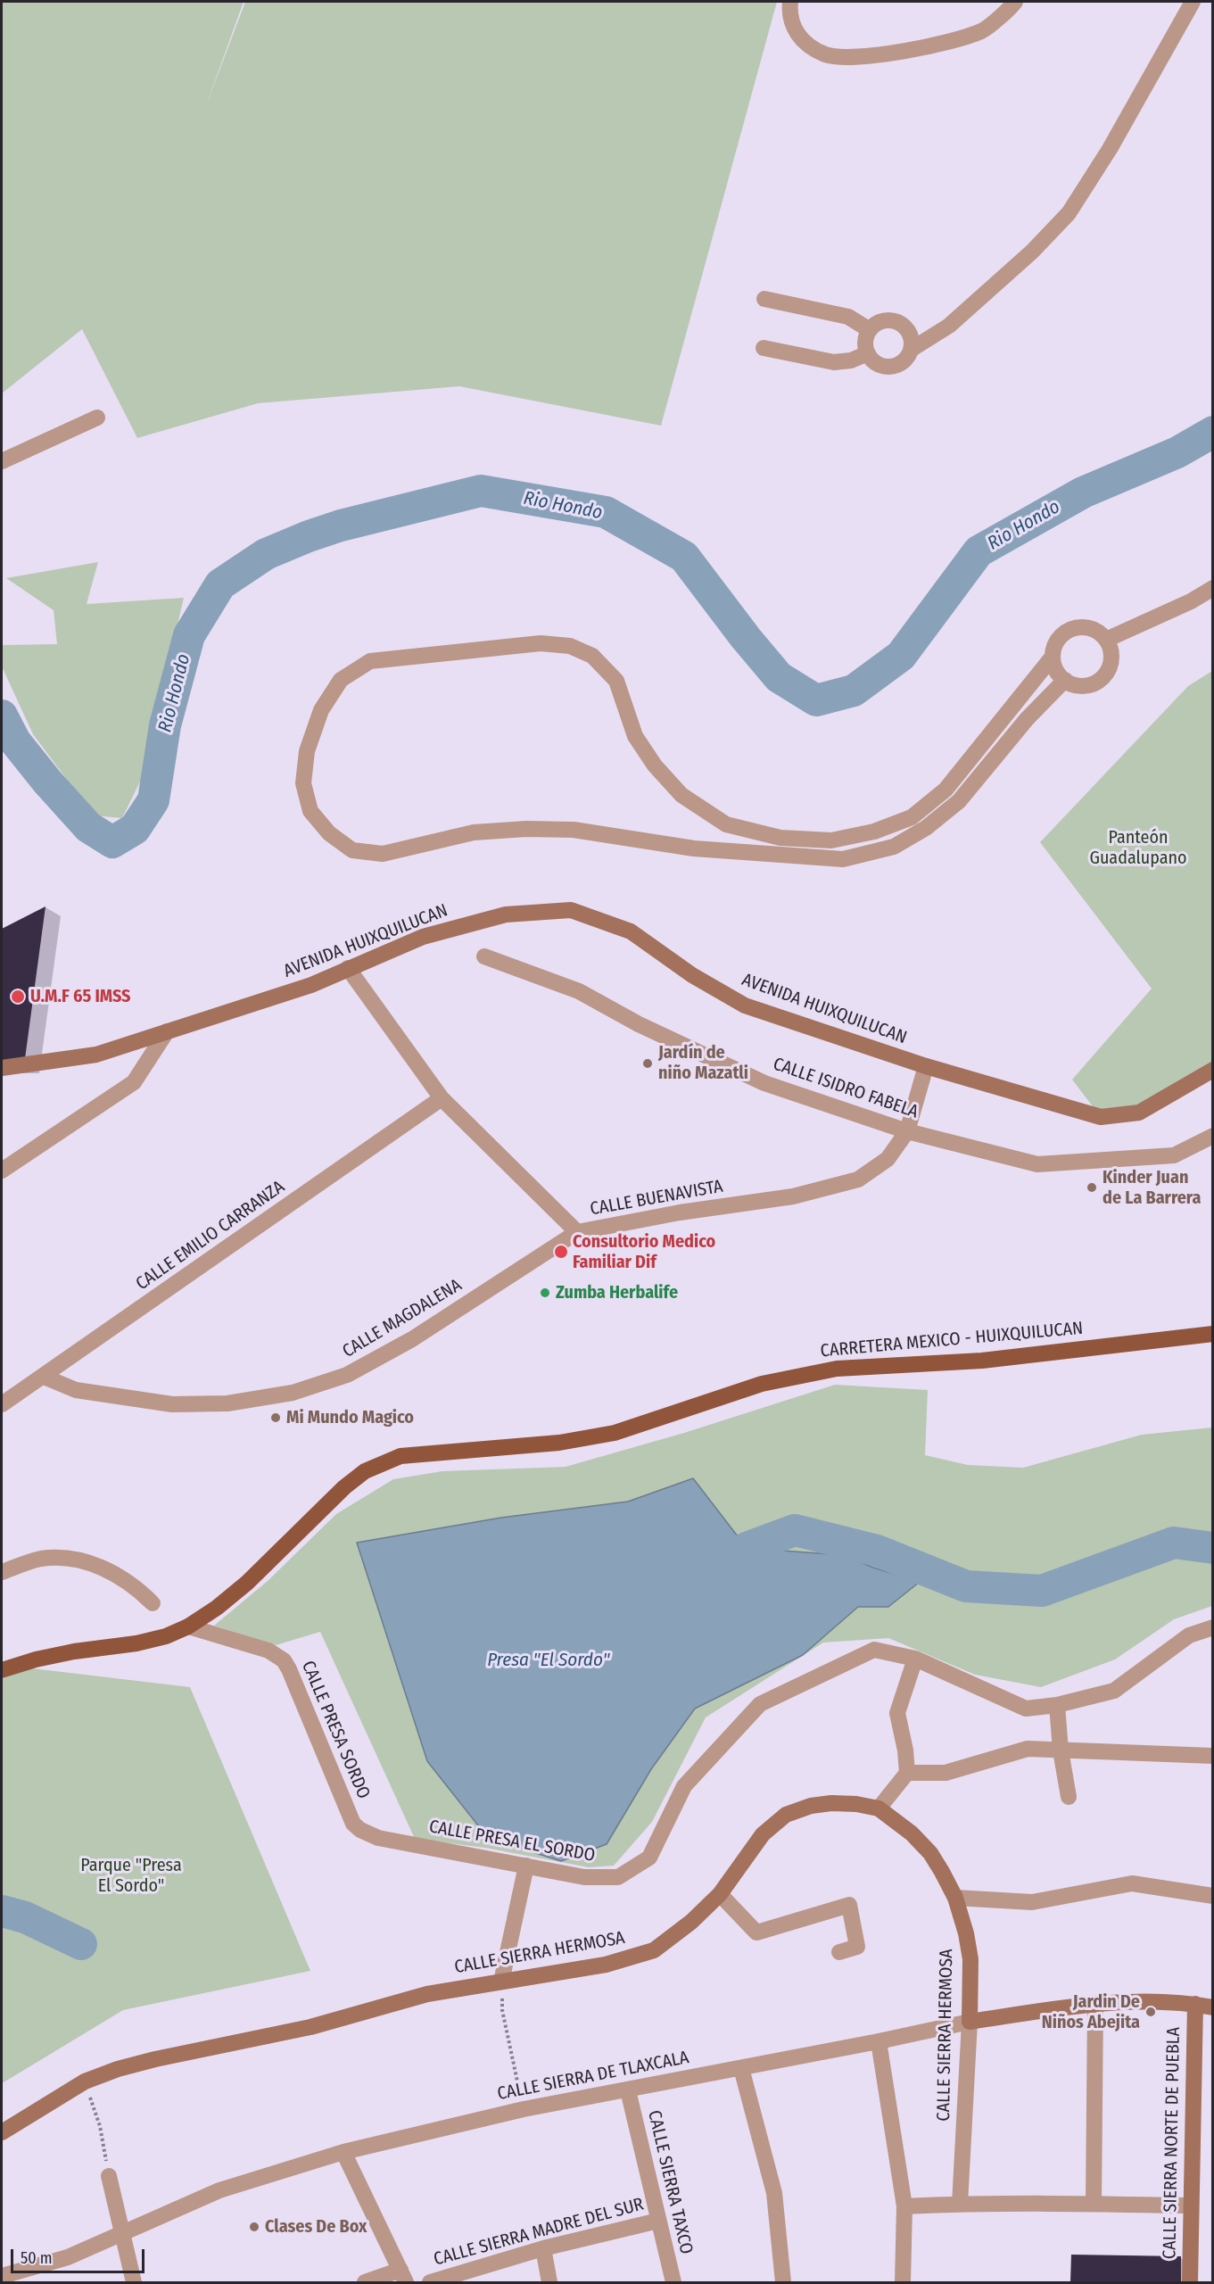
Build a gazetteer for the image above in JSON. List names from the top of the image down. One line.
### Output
{"streets":{"main road":["CARRETERA MEXICO - HUIXQUILUCAN"],"street":["AVENIDA HUIXQUILUCAN","CALLE ISIDRO FABELA","CALLE BUENAVISTA","CALLE EMILIO CARRANZA","CALLE MAGDALENA","CALLE PRESA SORDO","CALLE PRESA EL SORDO","CALLE SIERRA HERMOSA","CALLE SIERRA DE TLAXCALA","CALLE SIERRA NORTE DE PUEBLA","CALLE SIERRA TAXCO","CALLE SIERRA MADRE DEL SUR"]},"crossings":[["AVENIDA HUIXQUILUCAN","CALLE BUENAVISTA"],["CALLE ISIDRO FABELA","CALLE BUENAVISTA"],["CALLE BUENAVISTA","CALLE EMILIO CARRANZA"],["CALLE BUENAVISTA","CALLE MAGDALENA"],["CALLE EMILIO CARRANZA","CALLE MAGDALENA"],["CARRETERA MEXICO - HUIXQUILUCAN","CALLE PRESA SORDO"],["CALLE PRESA SORDO","CALLE PRESA EL SORDO"],["CALLE SIERRA HERMOSA","CALLE SIERRA DE TLAXCALA"],["CALLE SIERRA DE TLAXCALA","CALLE SIERRA NORTE DE PUEBLA"],["CALLE SIERRA DE TLAXCALA","CALLE SIERRA TAXCO"],["CALLE SIERRA TAXCO","CALLE SIERRA MADRE DEL SUR"]],"water":["Rio Hondo","Presa \"El Sordo\""],"parks":["Panteón Guadalupano","Parque \"Presa El Sordo\""],"places":["U.M.F 65 IMSS","Jardín de niño Mazatli","Kinder Juan de La Barrera","Consultorio Medico Familiar Dif","Zumba Herbalife","Mi Mundo Magico","Jardin De Niños Abejita","Clases De Box"],"scale_bar":"50 m"}
